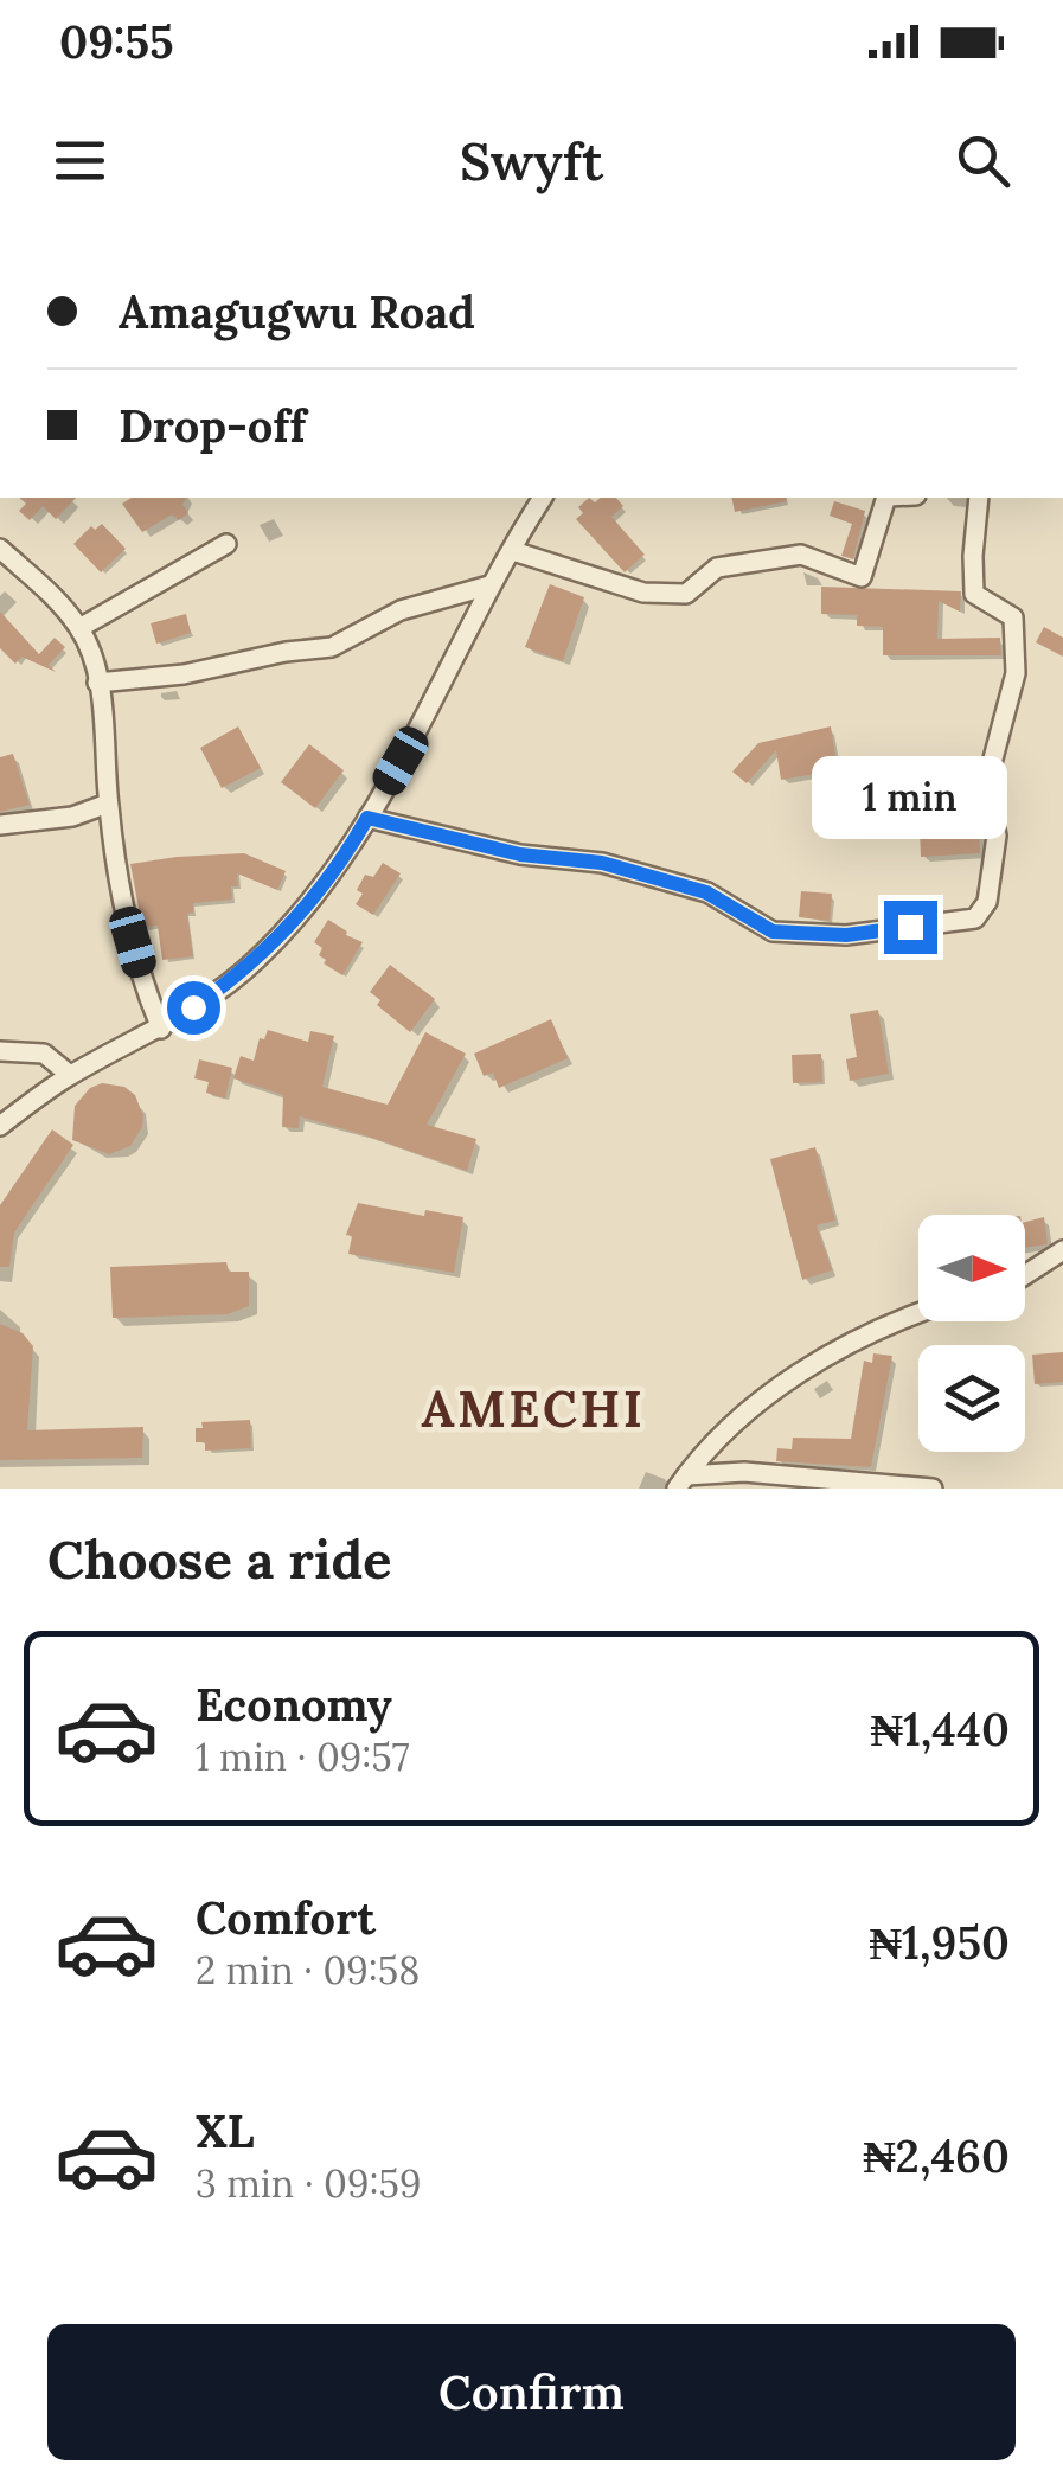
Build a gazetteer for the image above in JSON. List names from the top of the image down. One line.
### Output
{"districts":["AMECHI"],"north":"right","page":{"status":"09:55","header":"Swyft","banner":["Amagugwu Road","Drop-off"],"bubble":"1 min","heading":"Choose a ride","list":[{"name":"Economy","note":"1 min · 09:57","value":"₦1,440"},{"name":"Comfort","note":"2 min · 09:58","value":"₦1,950"},{"name":"XL","note":"3 min · 09:59","value":"₦2,460"}],"buttons":"Confirm"}}
